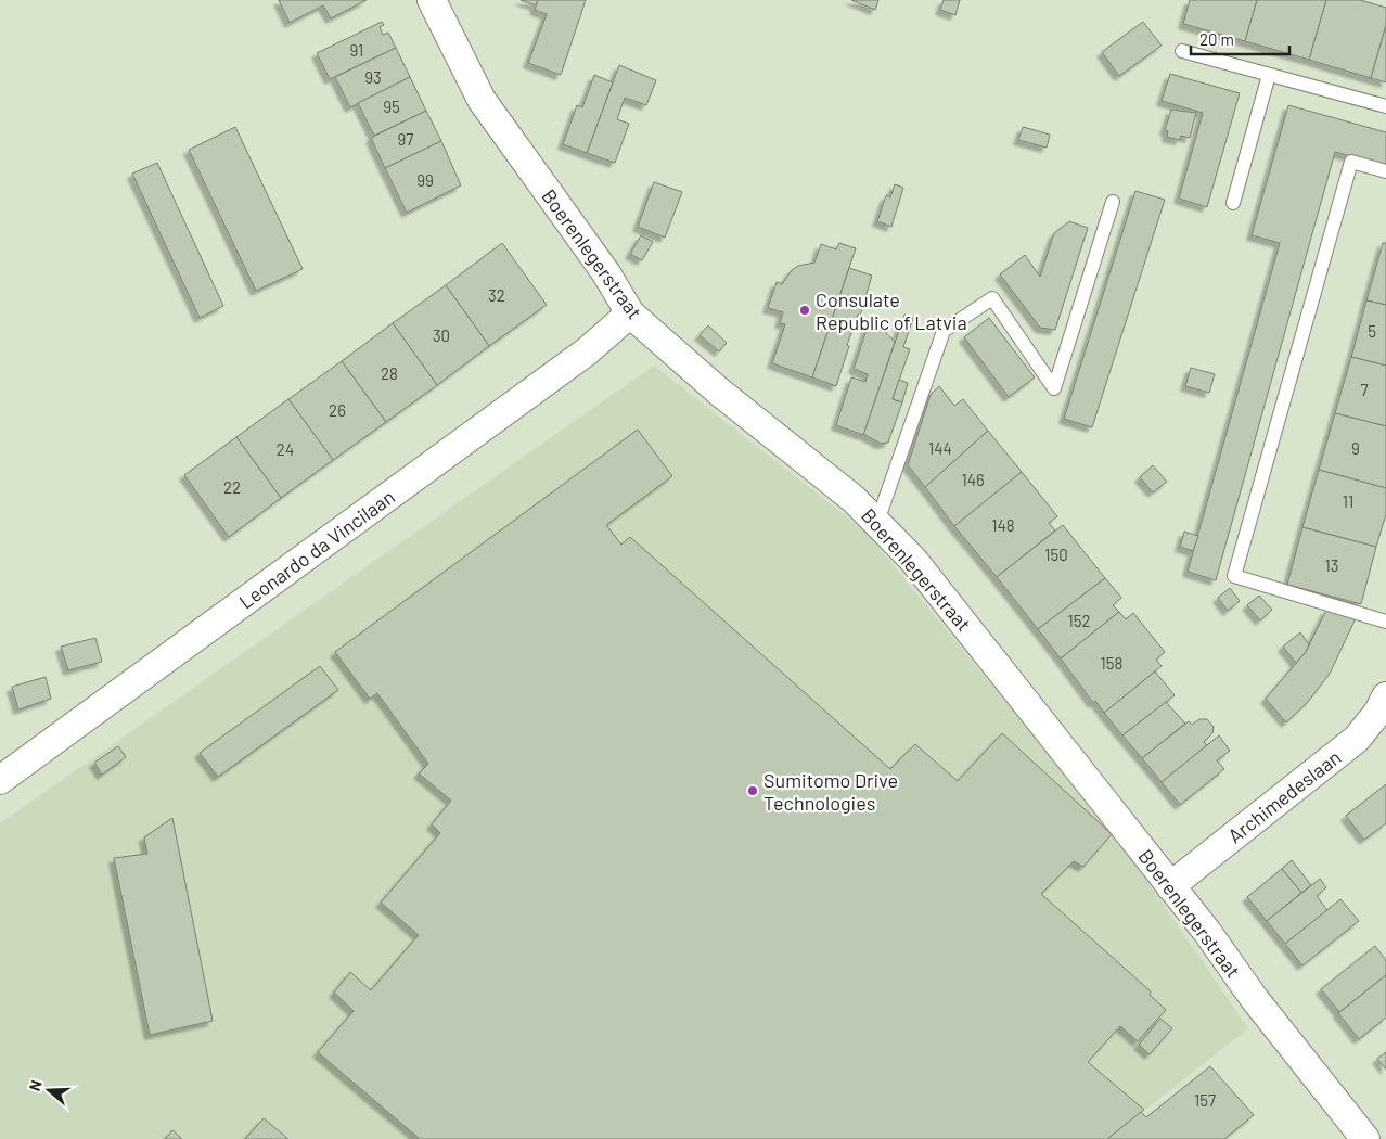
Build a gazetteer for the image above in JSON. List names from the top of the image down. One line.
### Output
{"streets":{"street":["Boerenlegerstraat","Leonardo da Vincilaan","Archimedeslaan"]},"crossings":[["Boerenlegerstraat","Leonardo da Vincilaan"],["Boerenlegerstraat","Archimedeslaan"]],"places":["Consulate Republic of Latvia","Sumitomo Drive Technologies"],"house_numbers":["91","93","95","97","99","32","5","30","28","7","26","144","9","24","146","22","11","148","150","13","152","158","157"],"scale_bar":"20 m","north":"left"}
